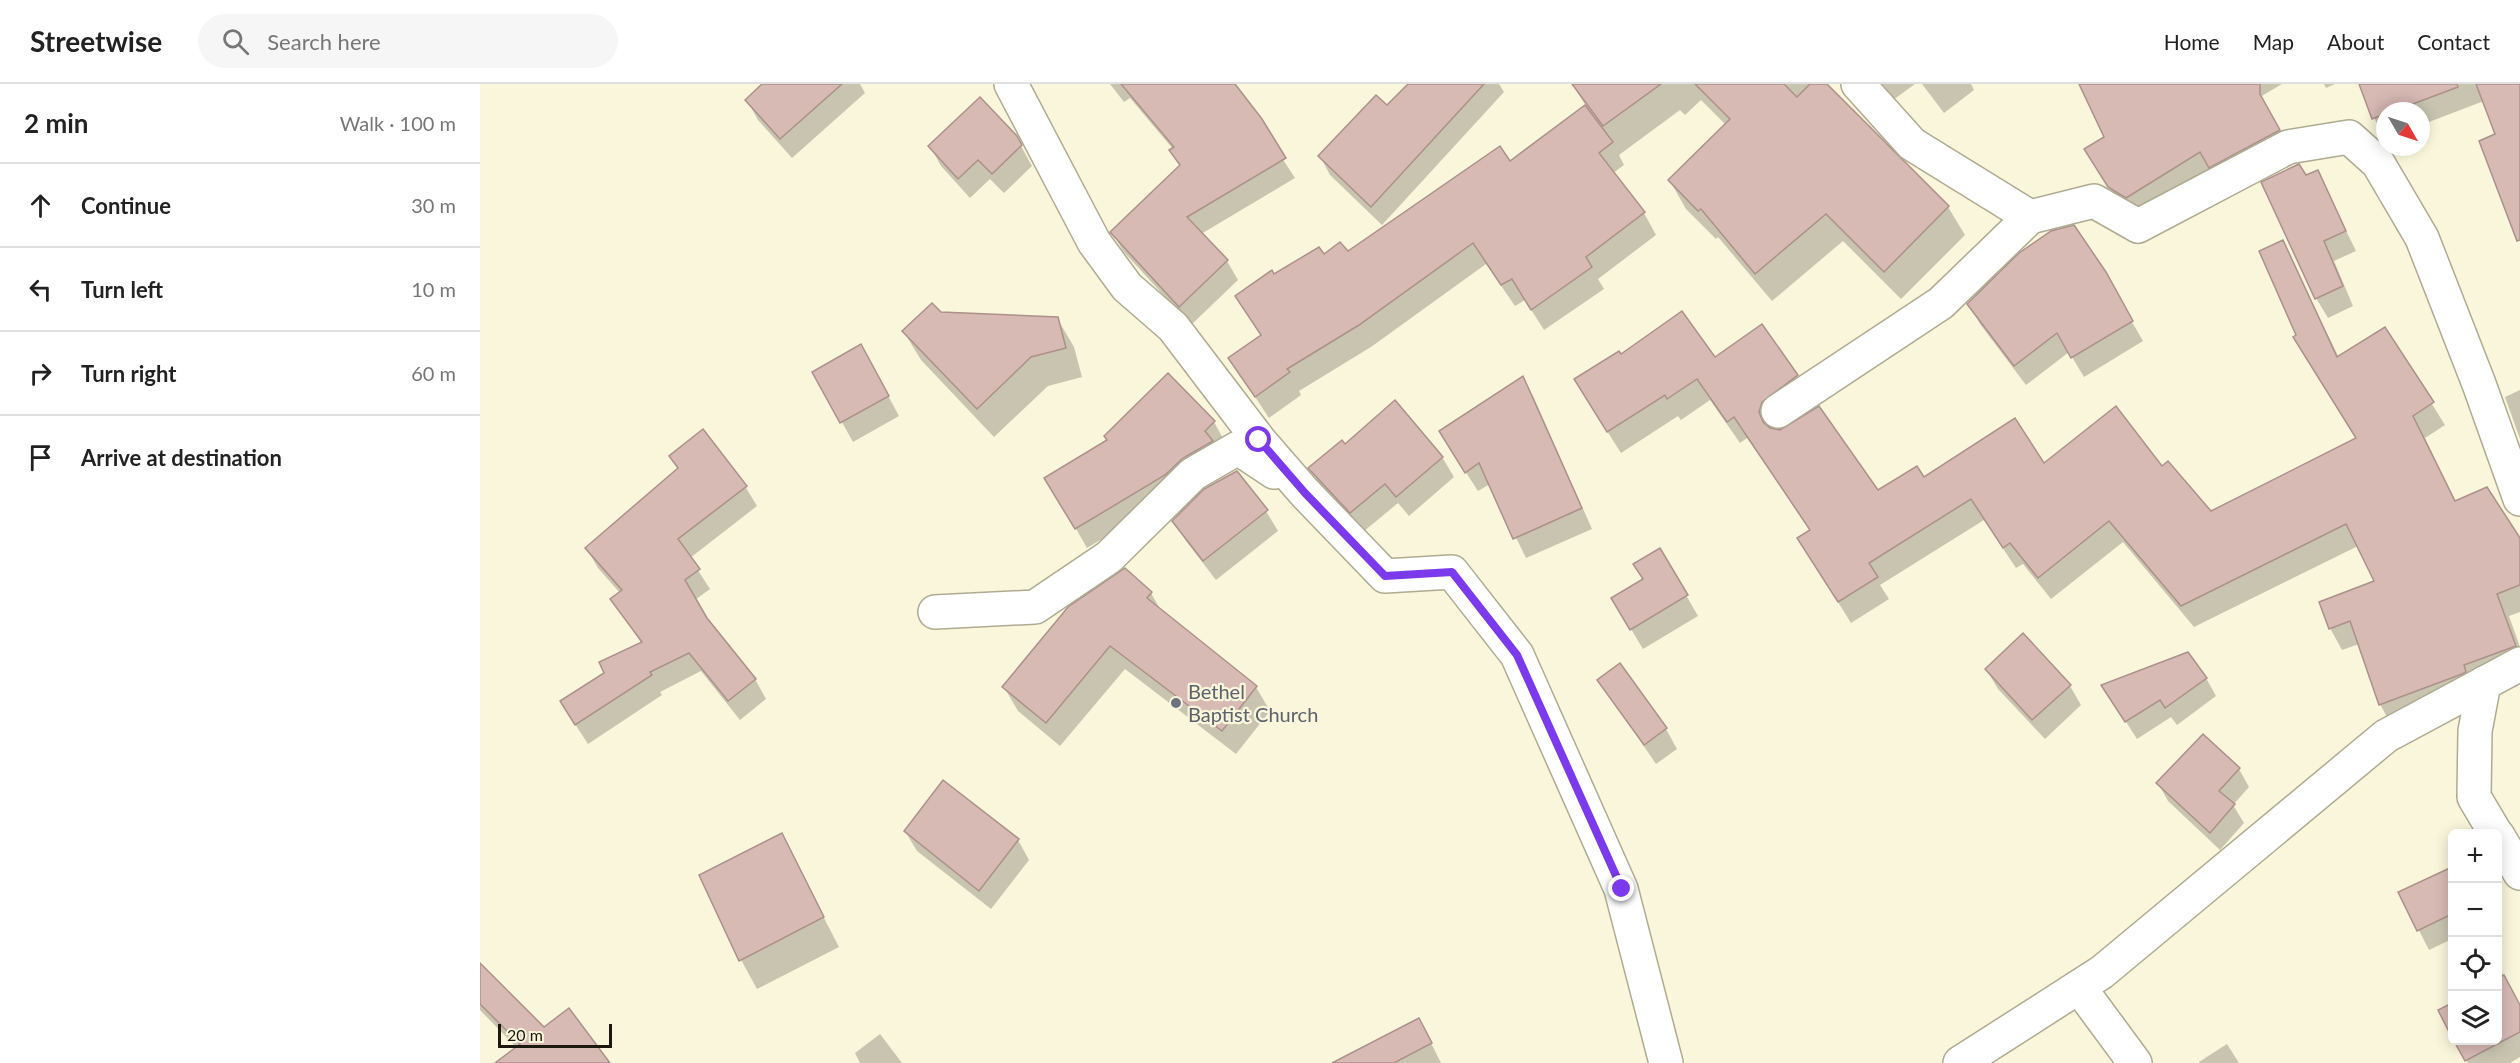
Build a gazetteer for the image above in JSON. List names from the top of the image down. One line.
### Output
{"places":["Bethel Baptist Church"],"scale_bar":"20 m","north":"bottom right","page":{"header":"Streetwise","search":"Search here","nav":["Home","Map","About","Contact"],"heading":["2 min","Walk · 100 m"],"list":[["Continue","30 m"],["Turn left","10 m"],["Turn right","60 m"],"Arrive at destination"],"map_buttons":["+","−"],"scale":"20 m"}}
